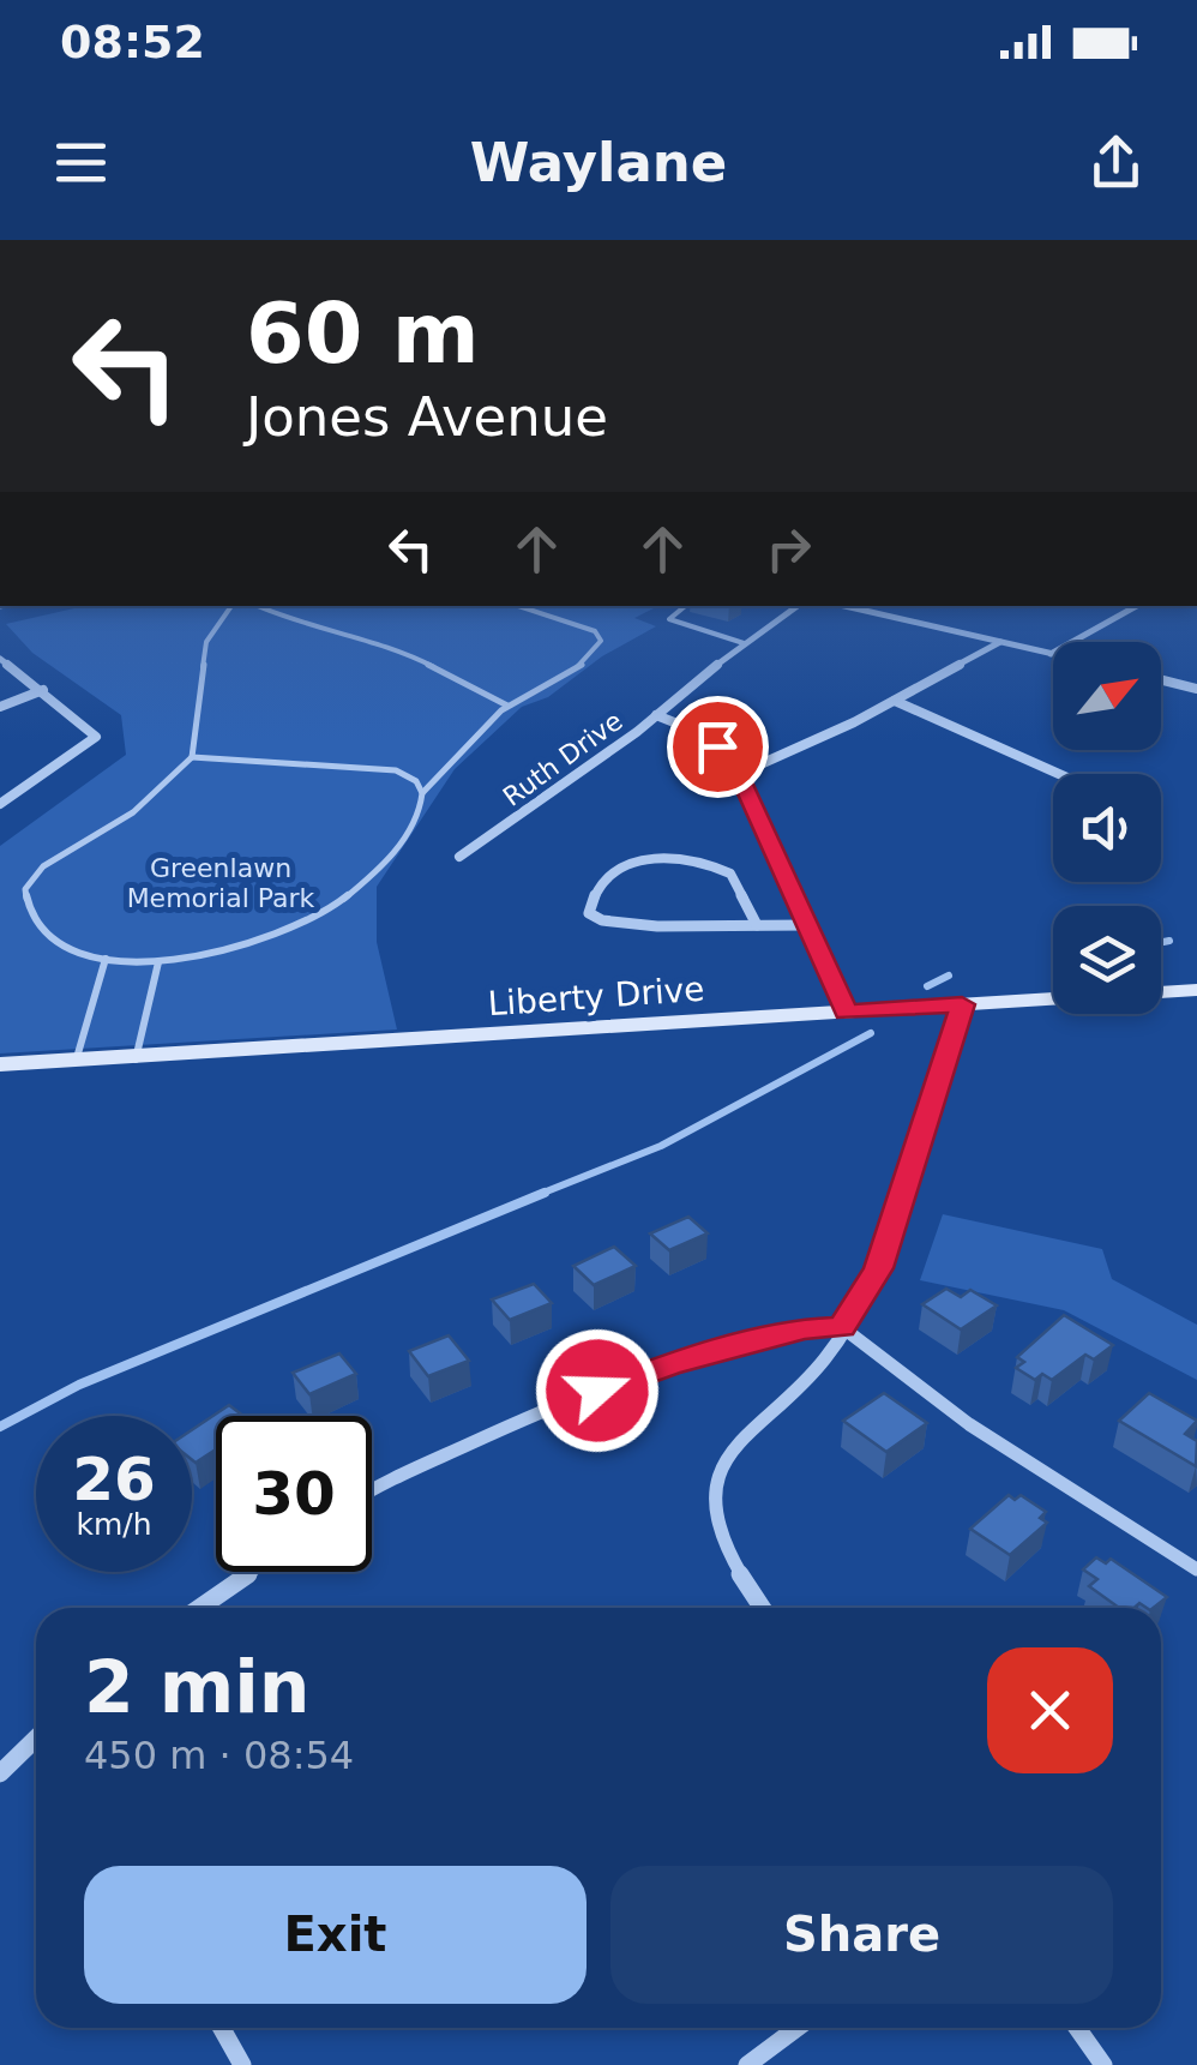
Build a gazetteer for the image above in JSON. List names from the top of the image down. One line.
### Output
{"streets":{"main road":["Liberty Drive"],"street":["Ruth Drive"]},"parks":["Greenlawn Memorial Park"],"north":"top right","page":{"status":"08:52","header":"Waylane","turn":["60 m","Jones Avenue"],"speed":"26 km/h","limit":"30","heading":["2 min","450 m · 08:54"],"buttons":["Exit","Share"]}}
